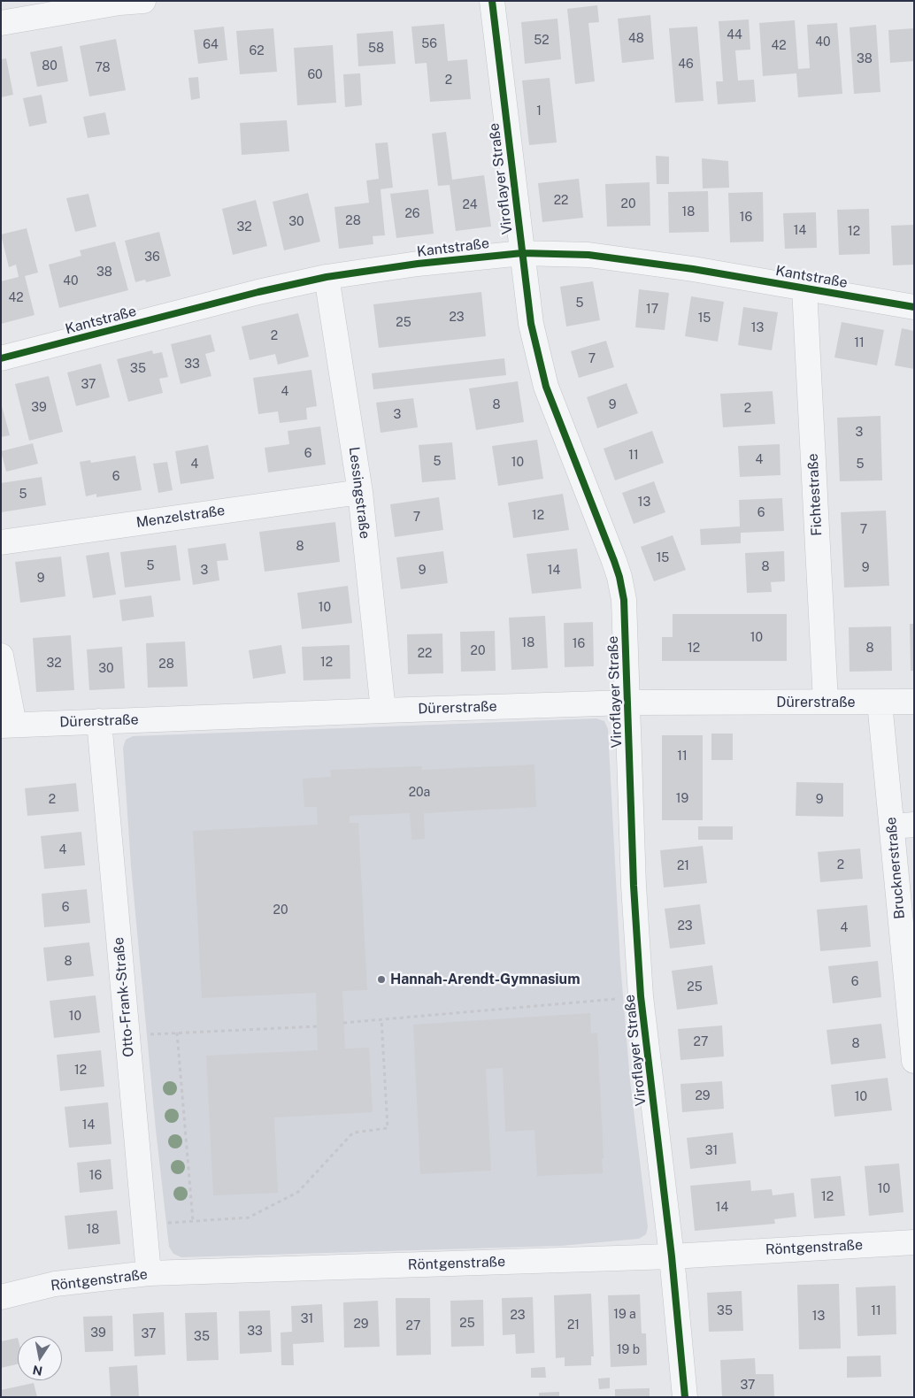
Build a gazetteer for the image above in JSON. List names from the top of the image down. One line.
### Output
{"streets":{"street":["Viroflayer Straße","Kantstraße","Lessingstraße","Fichtestraße","Menzelstraße","Dürerstraße","Brucknerstraße","Otto-Frank-Straße","Röntgenstraße"]},"crossings":[["Viroflayer Straße","Kantstraße"],["Viroflayer Straße","Dürerstraße"],["Viroflayer Straße","Röntgenstraße"],["Kantstraße","Lessingstraße"],["Kantstraße","Fichtestraße"],["Lessingstraße","Menzelstraße"],["Lessingstraße","Dürerstraße"],["Fichtestraße","Dürerstraße"],["Dürerstraße","Brucknerstraße"],["Dürerstraße","Otto-Frank-Straße"],["Otto-Frank-Straße","Röntgenstraße"]],"places":["Hannah-Arendt-Gymnasium"],"house_numbers":["44","48","52","40","56","64","42","58","62","38","46","80","78","60","2","1","22","20","24","18","26","16","28","30","32","14","12","36","38","40","42","5","17","23","15","25","13","2","11","7","33","35","37","4","8","9","39","2","3","3","6","11","4","5","10","4","5","6","5","13","6","12","7","7","8","15","5","8","9","3","9","14","9","10","10","18","16","12","8","20","22","12","32","28","30","11","20a","19","2","9","4","2","21","6","20","23","4","8","6","25","10","27","8","12","29","10","14","31","16","10","12","14","18","35","11","19 a","23","13","31","25","29","21","27","33","39","37","35","19 b","37"],"north":"bottom"}
